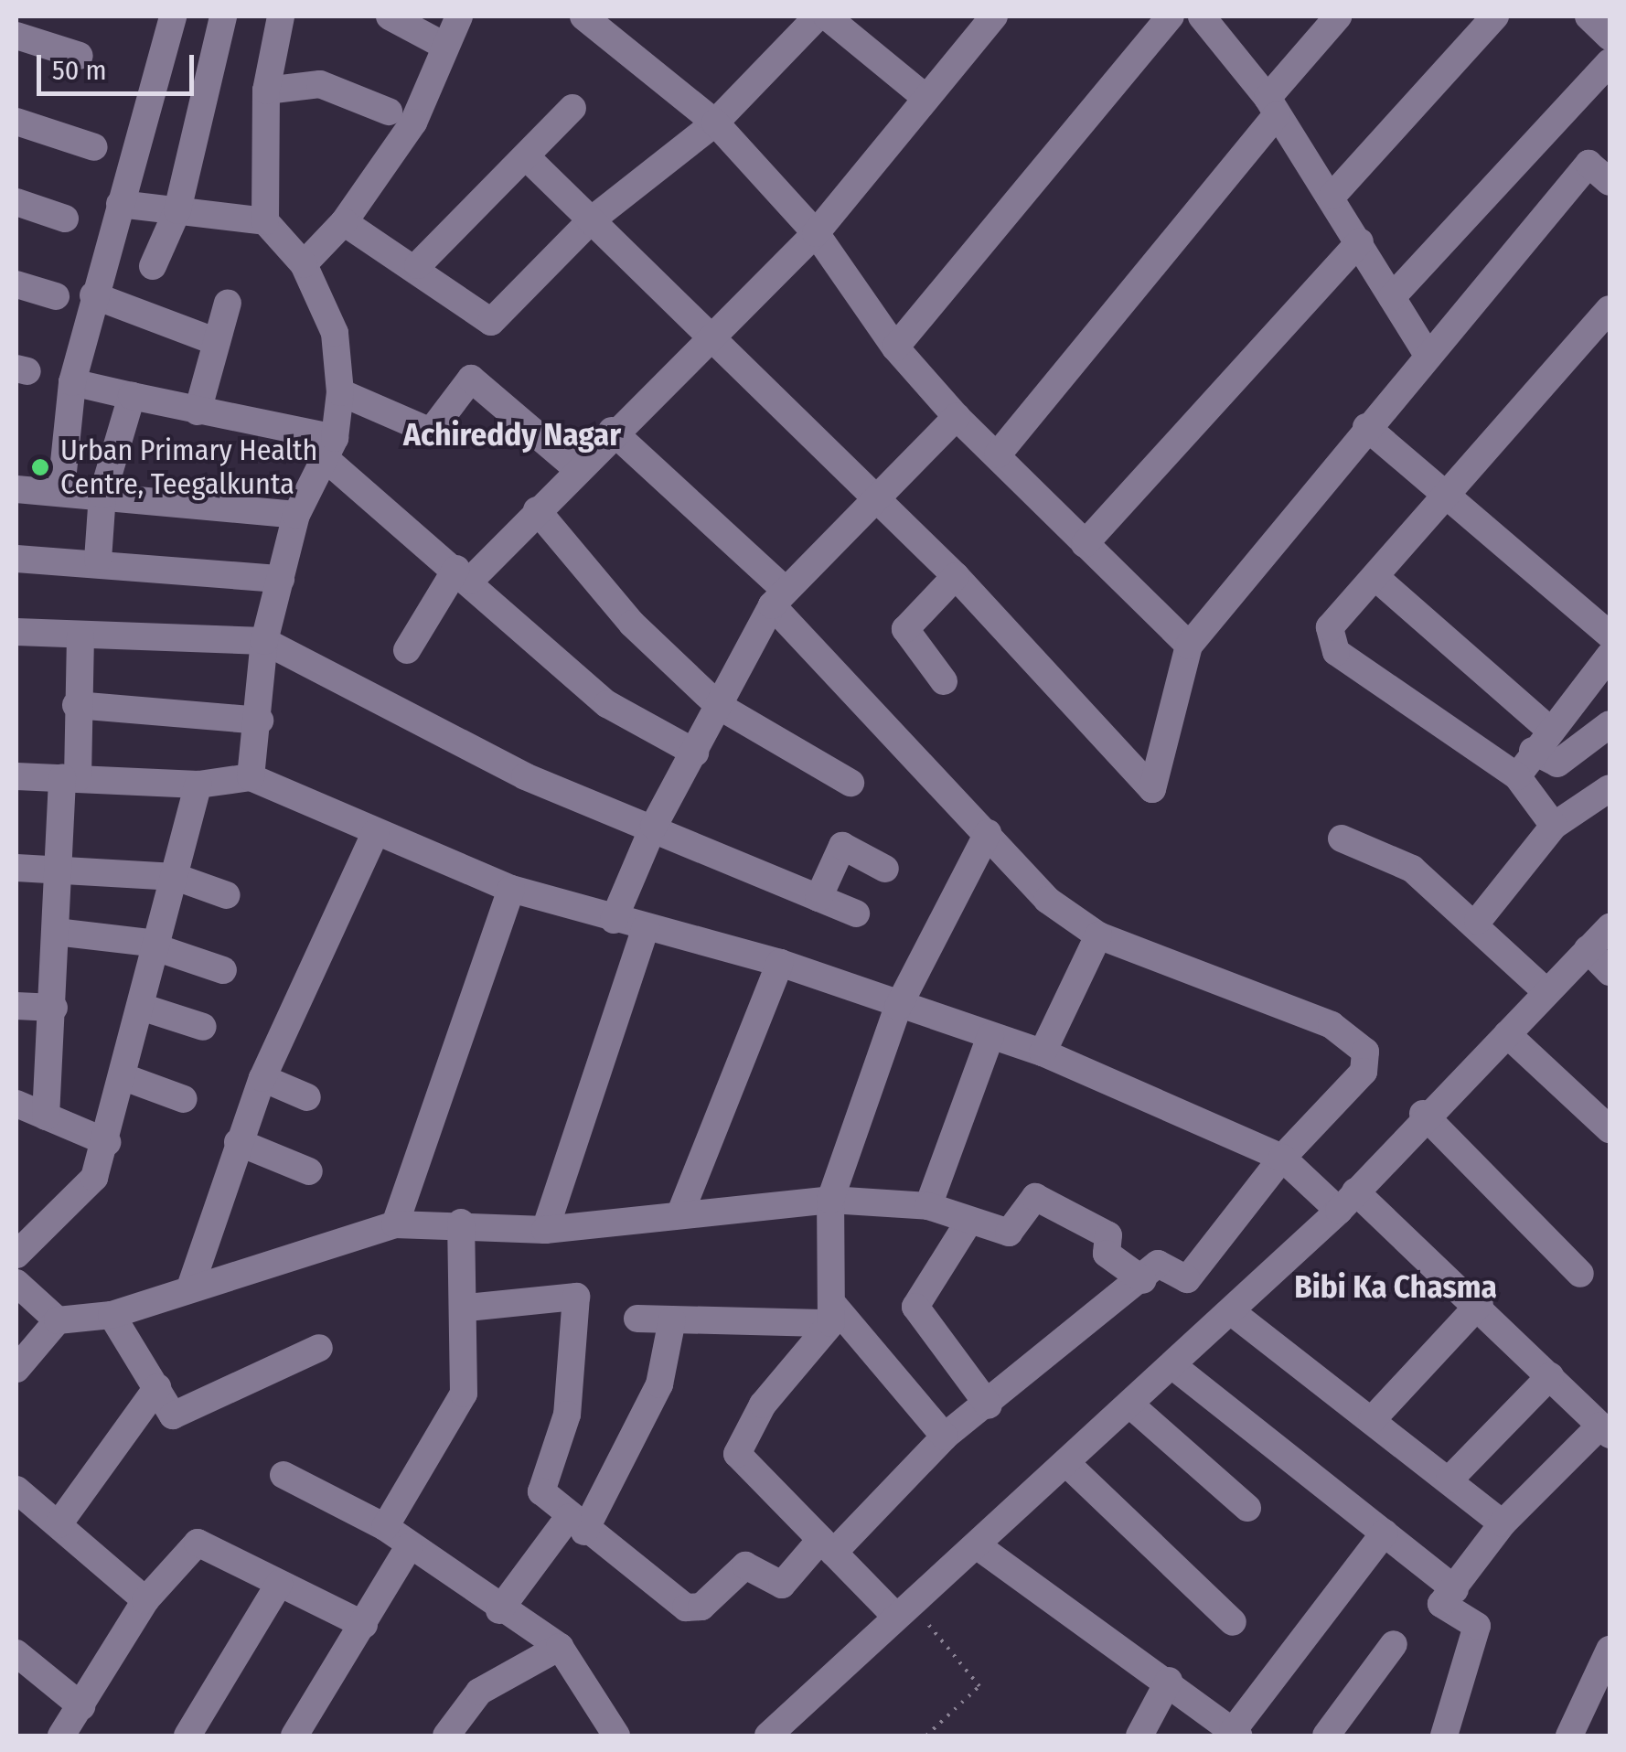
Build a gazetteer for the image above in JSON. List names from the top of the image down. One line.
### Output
{"districts":["Achireddy Nagar","Bibi Ka Chasma"],"places":["Urban Primary Health Centre, Teegalkunta"],"scale_bar":"50 m"}
